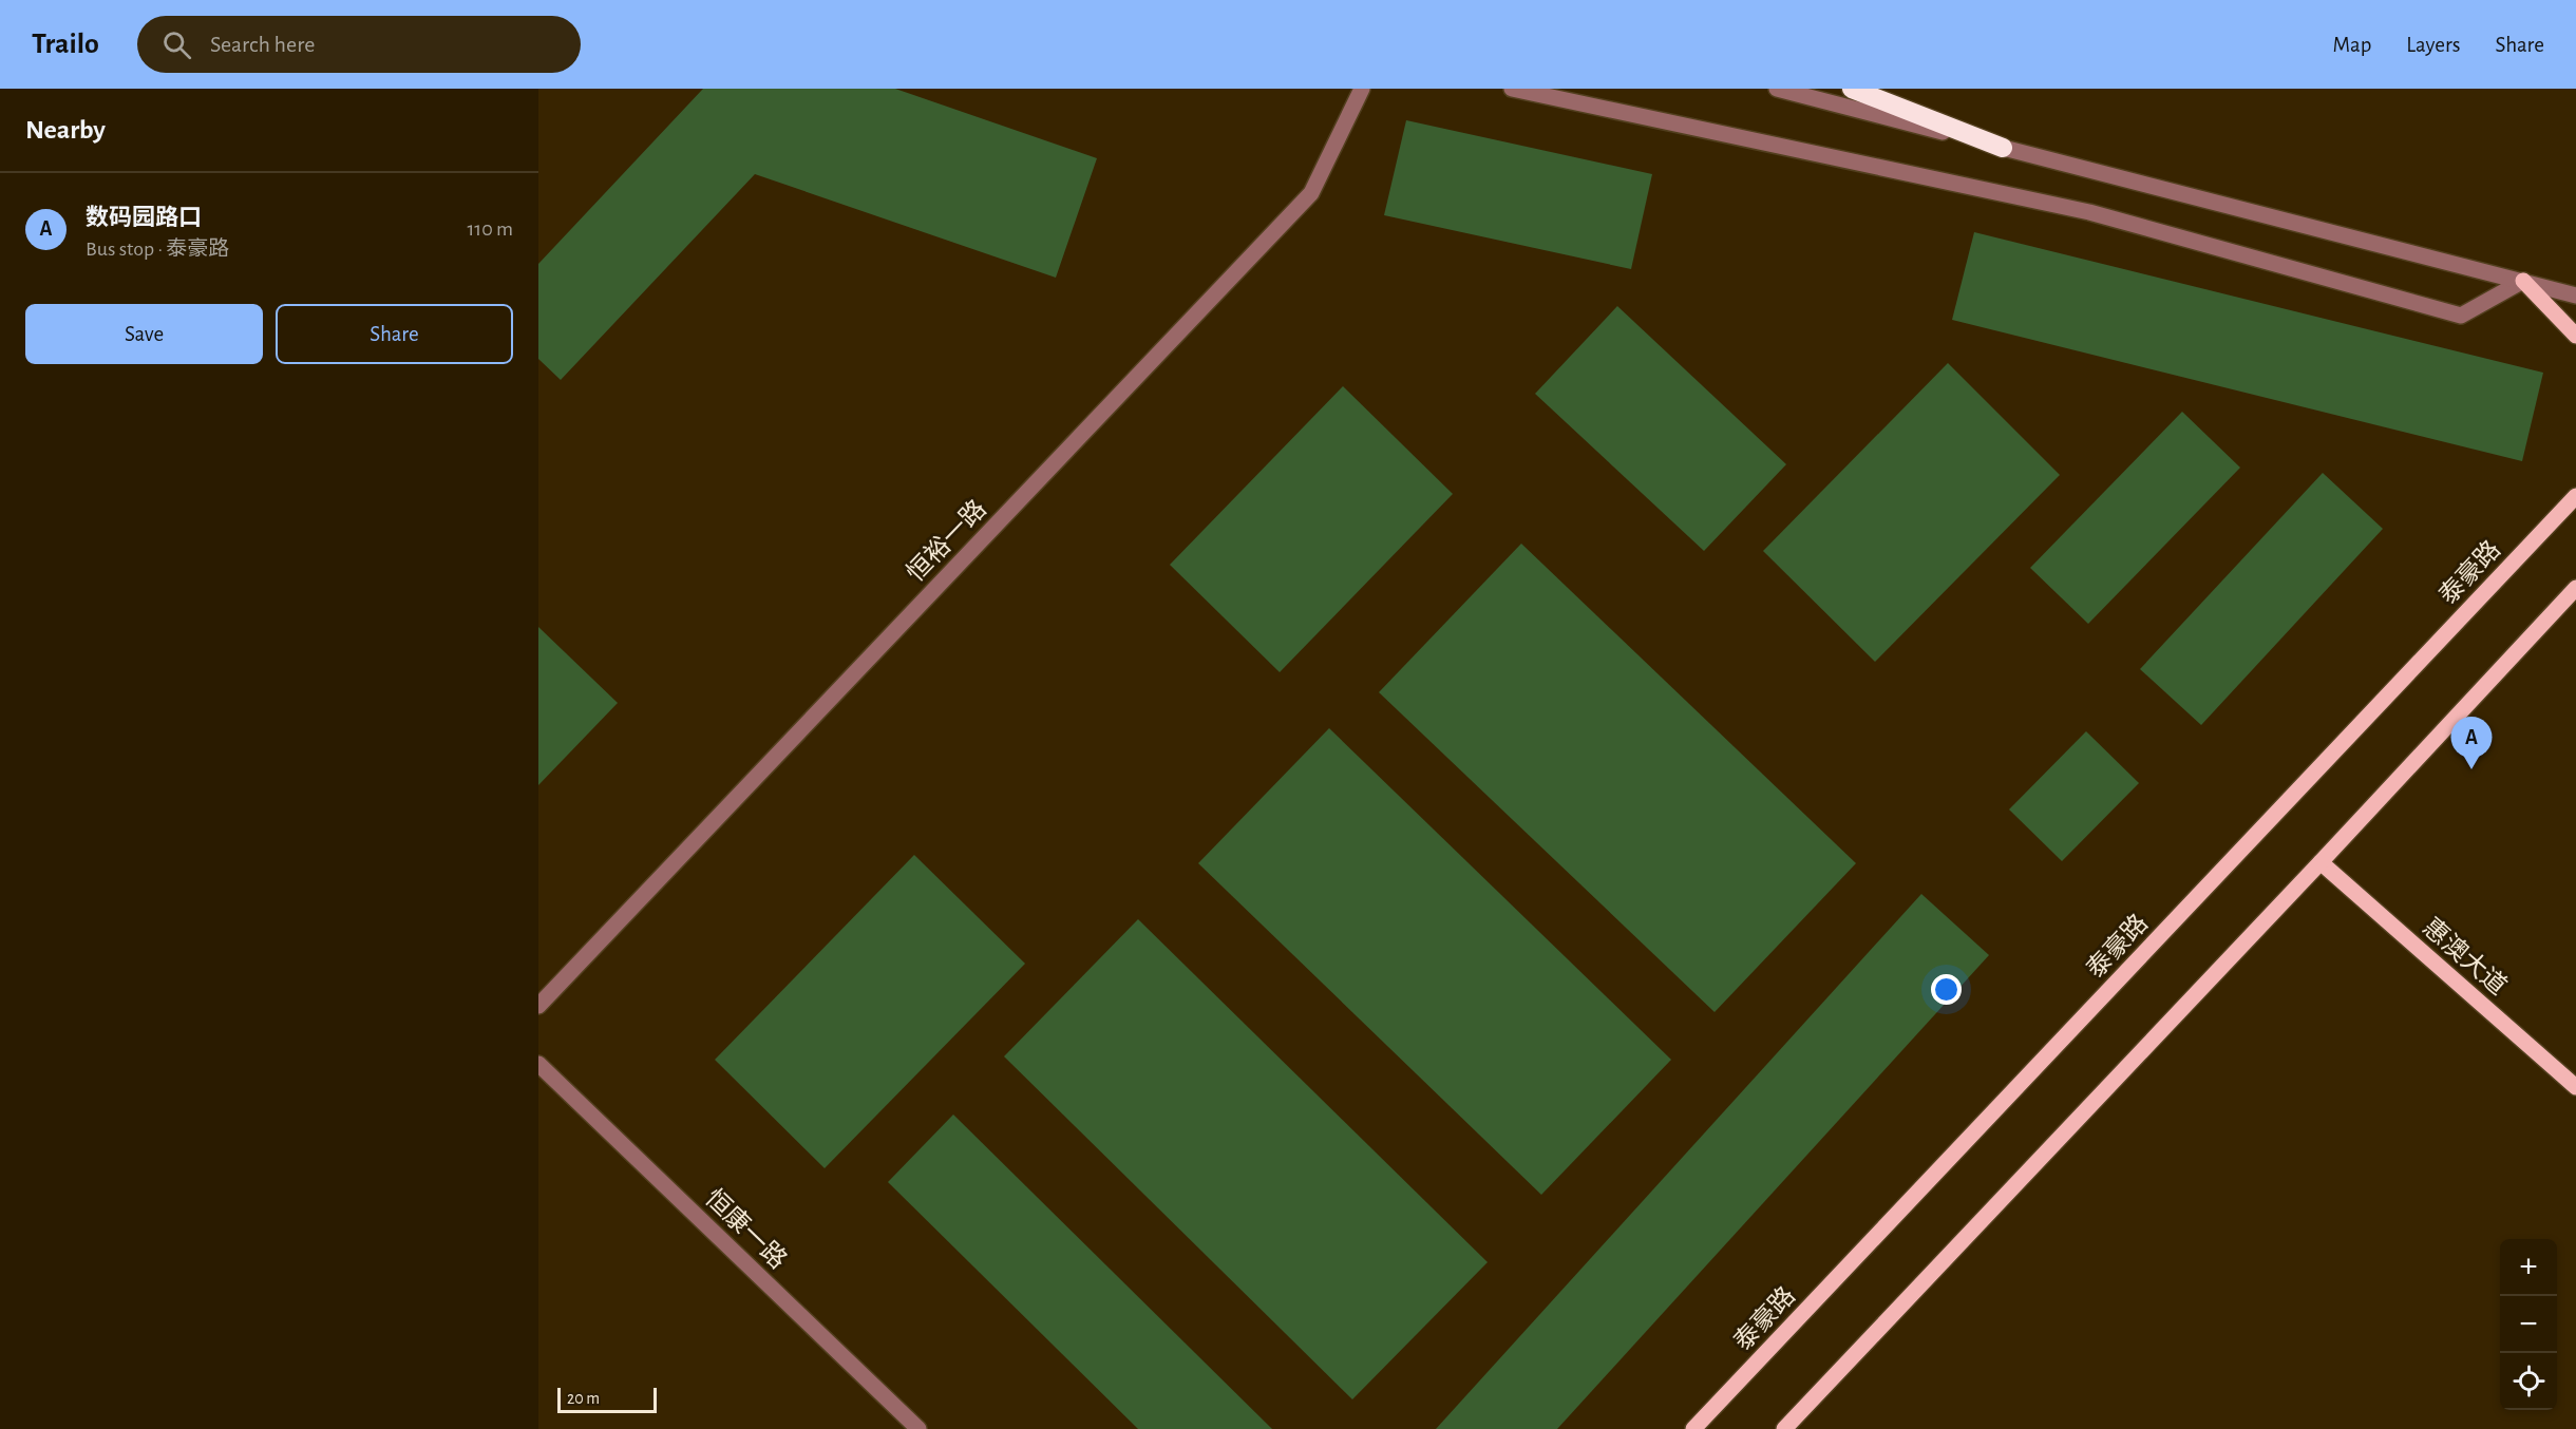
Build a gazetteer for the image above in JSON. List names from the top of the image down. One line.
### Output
{"streets":{"main road":["泰豪路","惠澳大道"],"street":["恒裕一路","恒康一路"]},"scale_bar":"20 m","page":{"header":"Trailo","search":"Search here","nav":["Map","Layers","Share"],"heading":"Nearby","list":[{"mark":"A","name":"数码园路口","note":"Bus stop · 泰豪路","value":"110 m"}],"buttons":["Save","Share"],"pins":"A","map_buttons":["+","−"],"scale":"20 m"}}
